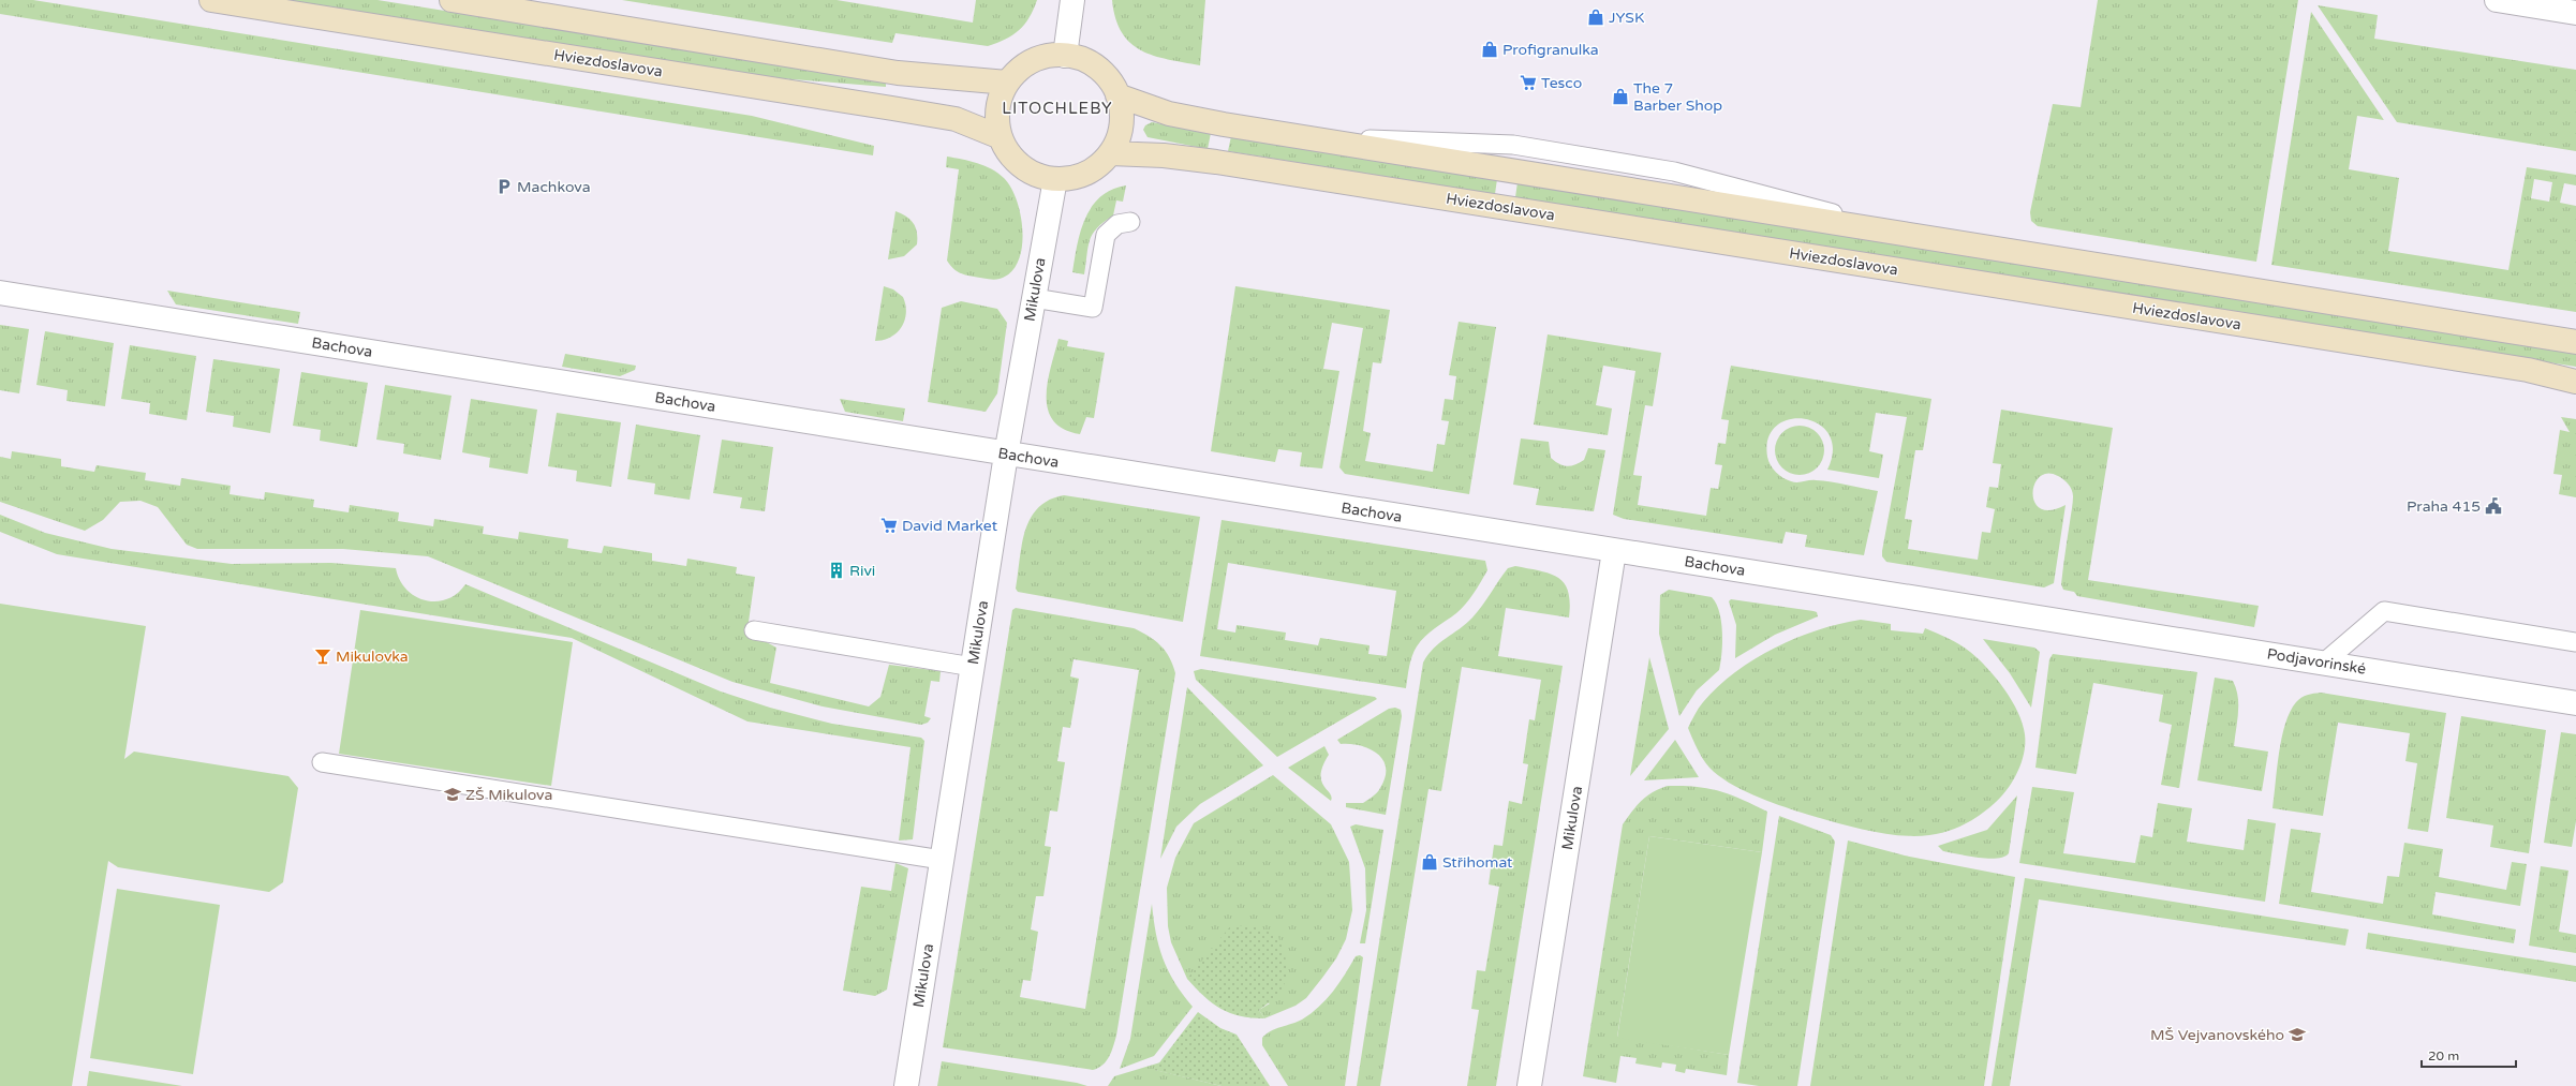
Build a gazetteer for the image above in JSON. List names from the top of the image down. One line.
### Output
{"streets":{"street":["Hviezdoslavova","Mikulova","Bachova","Podjavorinské"]},"crossings":[["Hviezdoslavova","Mikulova"],["Mikulova","Bachova"],["Bachova","Podjavorinské"]],"districts":["LITOCHLEBY"],"places":{"shop":["JYSK","Profigranulka","The 7 Barber Shop","Střihomat"],"supermarket":["Tesco","David Market"],"parking":["Machkova"],"public building":["Praha 415"],"building":["Rivi"],"bar":["Mikulovka"],"school or university":["ZŠ Mikulova","MŠ Vejvanovského"]},"scale_bar":"20 m"}
